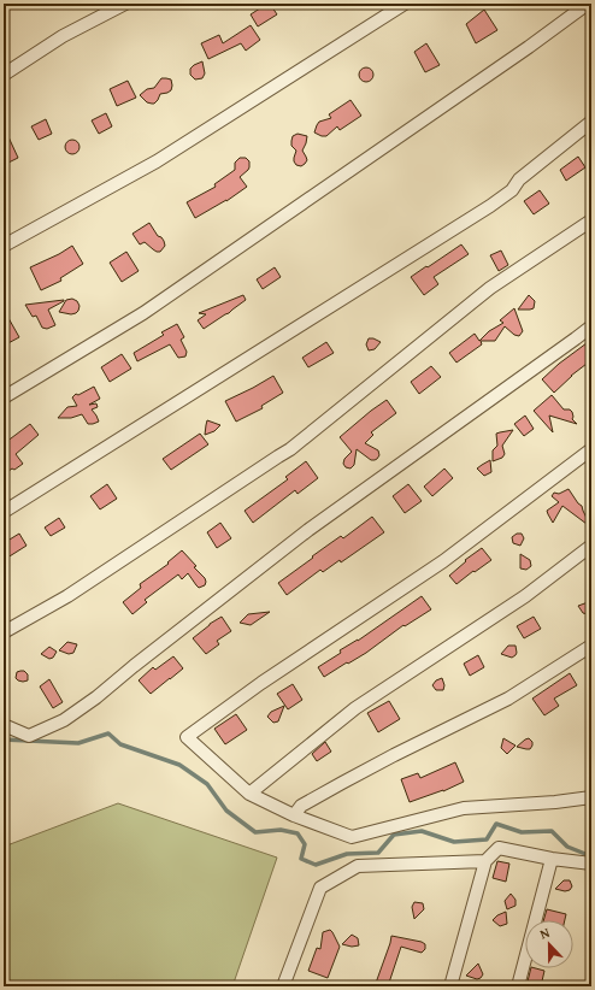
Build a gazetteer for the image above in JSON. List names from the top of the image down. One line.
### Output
{"north":"top"}
